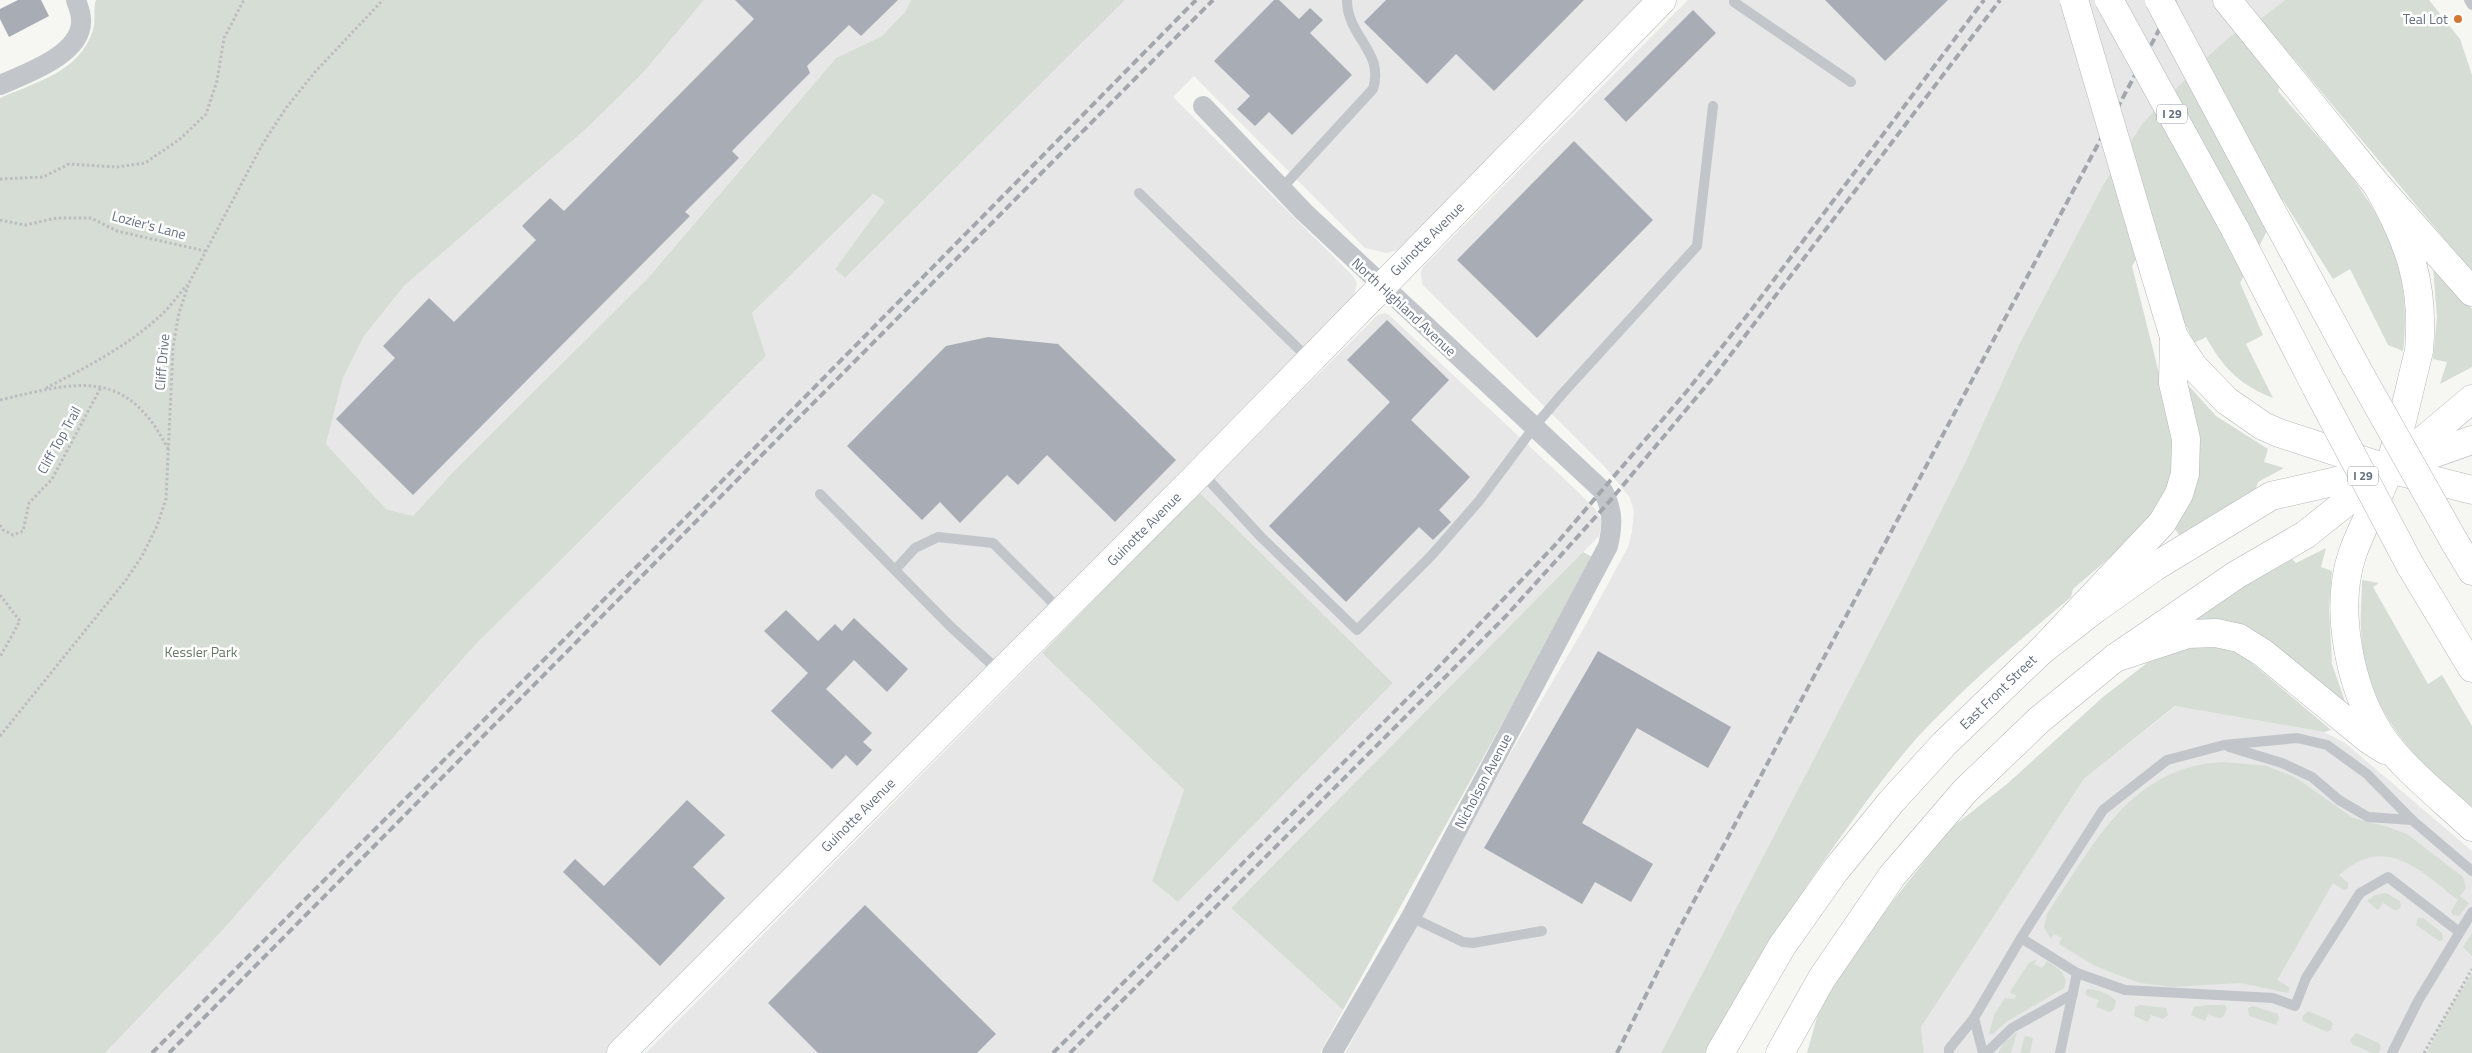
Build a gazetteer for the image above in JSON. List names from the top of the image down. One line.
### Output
{"streets":{"main road":["I 29","Guinotte Avenue","East Front Street"],"street":["North Highland Avenue","Nicholson Avenue"],"path":["Lozier's Lane","Cliff Drive","Cliff Top Trail"]},"crossings":[["Lozier's Lane","Cliff Drive"],["Guinotte Avenue","North Highland Avenue"],["North Highland Avenue","Nicholson Avenue"]],"parks":["Kessler Park"],"places":["Teal Lot"]}
